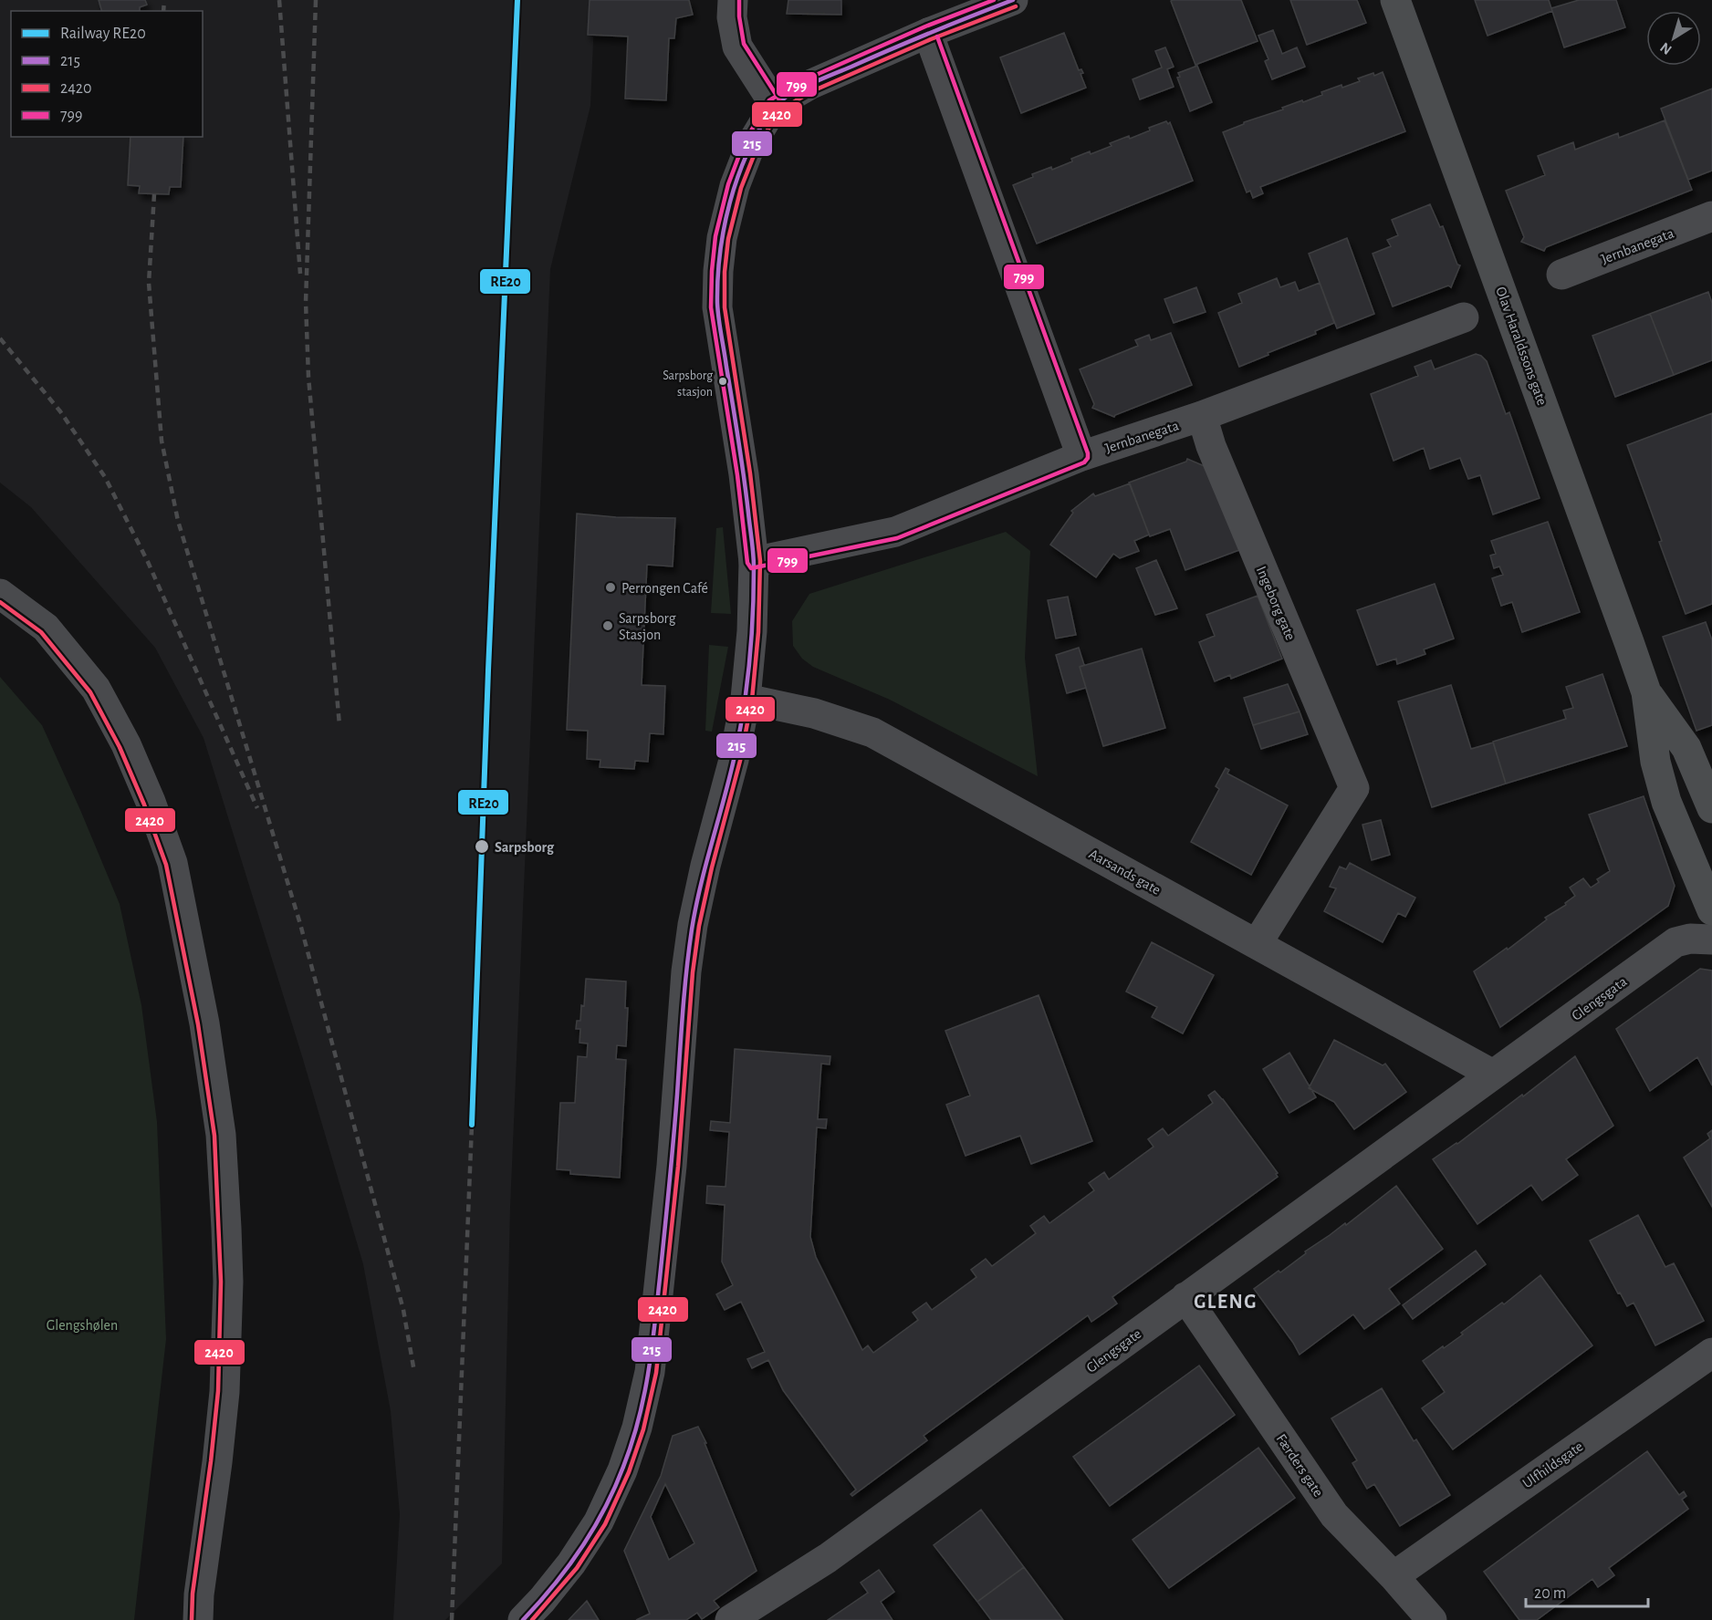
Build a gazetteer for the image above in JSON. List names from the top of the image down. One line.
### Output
{"streets":{"main road":["Olav Haraldssons gate"],"street":["Jernbanegata","Ingeborg gate","Aarsands gate","Glengsgata","Glengsgate","Ulfhildsgate","Færders gate"]},"crossings":[["Jernbanegata","Ingeborg gate"],["Ingeborg gate","Aarsands gate"],["Aarsands gate","Glengsgata"],["Aarsands gate","Glengsgate"],["Glengsgata","Glengsgate"],["Glengsgate","Færders gate"],["Ulfhildsgate","Færders gate"]],"districts":["GLENG"],"parks":["Glengshølen"],"places":["Sarpsborg stasjon","Perrongen Café","Sarpsborg Stasjon","Sarpsborg"],"lines":["rail line RE20","transit line 215","transit line 799","transit line 2420"],"legend":["Railway RE20","215","2420","799"],"scale_bar":"20 m","north":"bottom left"}
